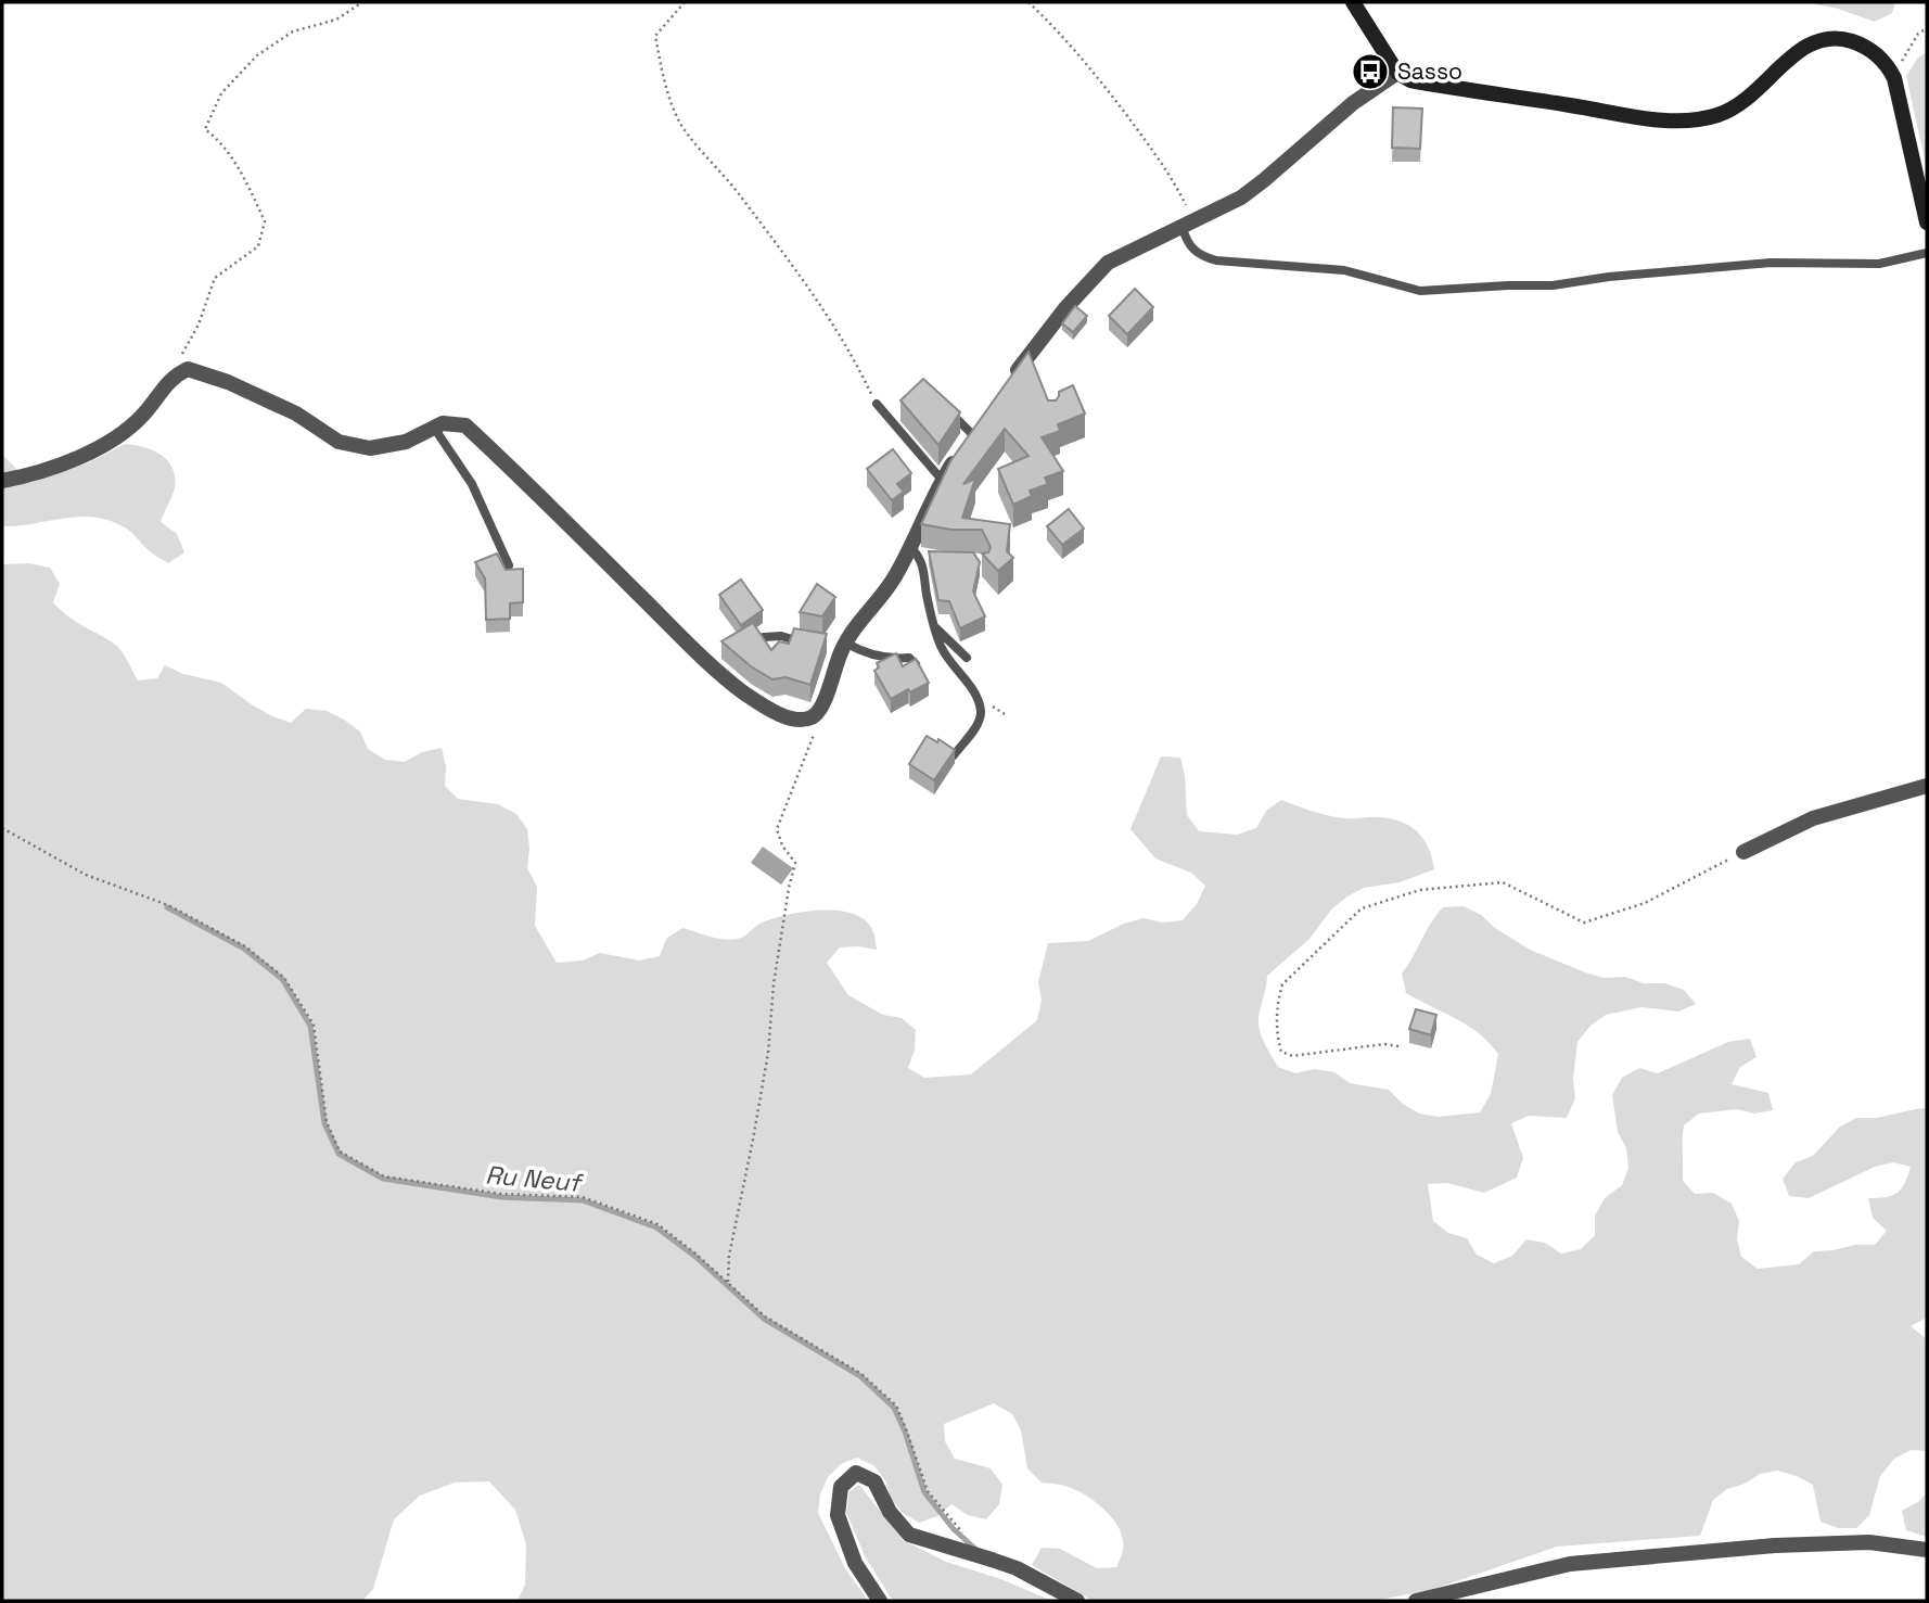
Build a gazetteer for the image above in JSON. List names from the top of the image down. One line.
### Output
{"water":["Ru Neuf"],"places":{"bus stop":["Sasso"]}}
